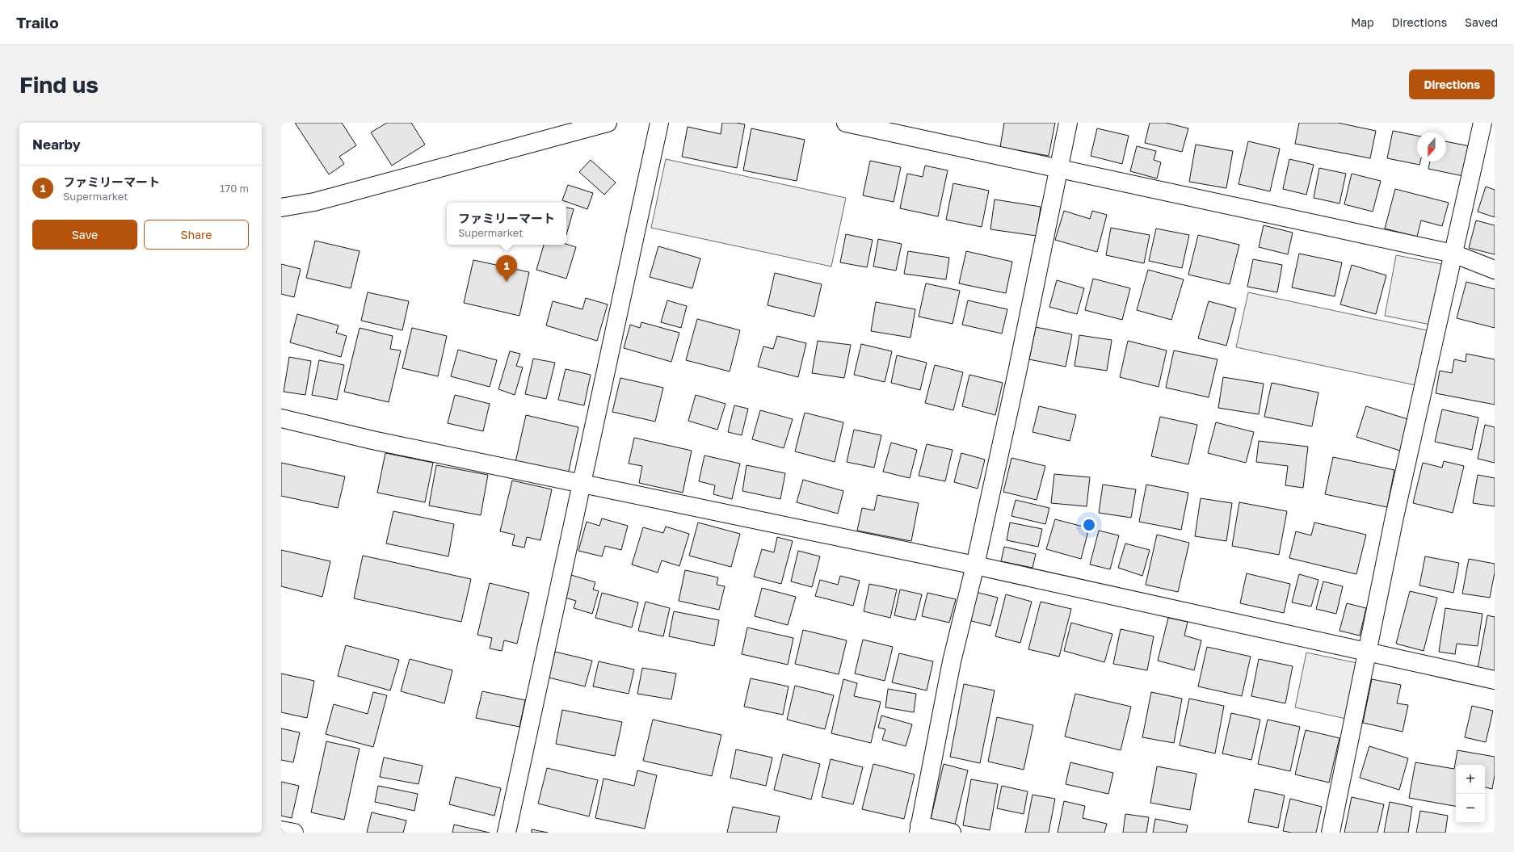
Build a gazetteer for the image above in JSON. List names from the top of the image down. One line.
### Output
{"north":"bottom","page":{"header":"Trailo","nav":["Map","Directions","Saved"],"buttons":["Directions",["Save","Share"]],"title":"Find us","heading":"Nearby","list":[{"mark":"1","name":"ファミリーマート","note":"Supermarket","value":"170 m"}],"popup":["ファミリーマート","Supermarket"],"pins":"1","map_buttons":["+","−"]}}
